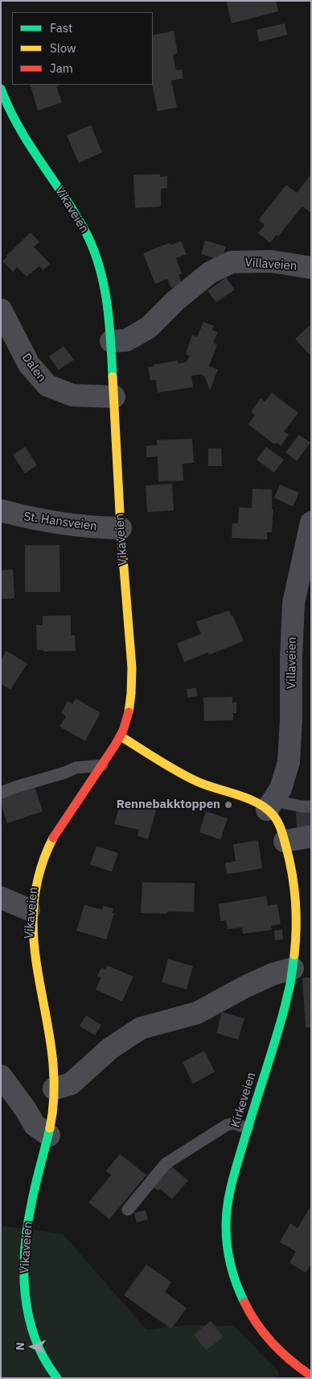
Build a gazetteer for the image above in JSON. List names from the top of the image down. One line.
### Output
{"streets":{"main road":["Vikaveien","Kirkeveien"],"street":["Villaveien","Dalen","St. Hansveien"]},"crossings":[["Vikaveien","Villaveien"],["Vikaveien","Dalen"],["Vikaveien","St. Hansveien"],["Villaveien","Kirkeveien"]],"places":["Rennebakktoppen"],"legend":["Fast","Slow","Jam"],"north":"left"}
